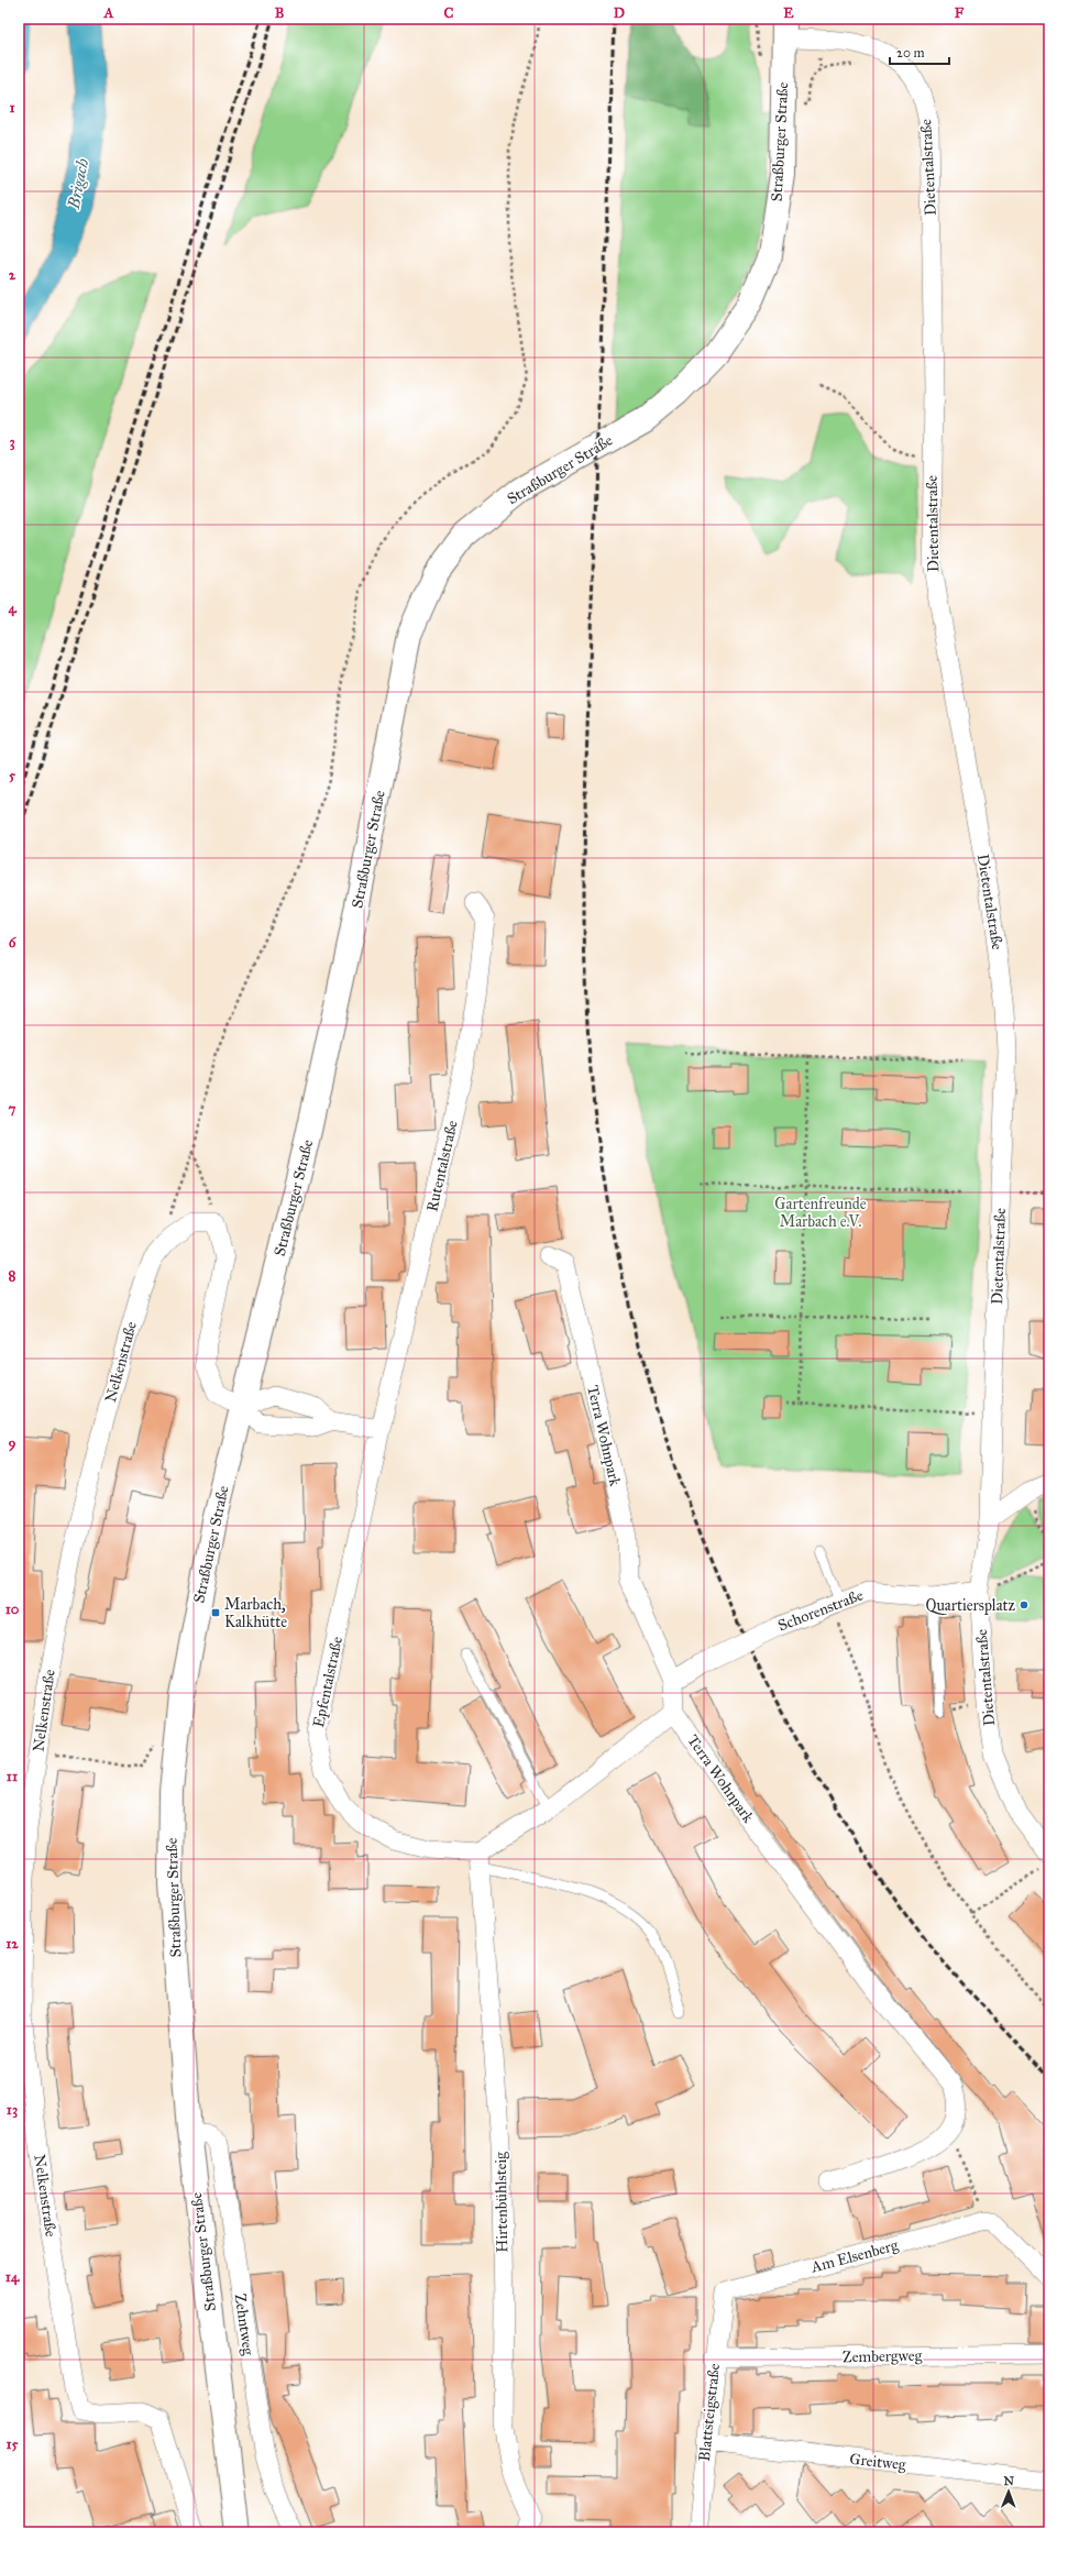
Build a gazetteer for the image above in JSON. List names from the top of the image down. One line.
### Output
{"streets":{"main road":["Straßburger Straße"],"street":["Dietentalstraße","Rutentalstraße","Nelkenstraße","Terra Wohnpark","Schorenstraße","Epfentalstraße","Hirtenbühlsteig","Am Elsenberg","Zehntweg","Zembergweg","Blattsteigstraße","Greitweg"]},"crossings":[["Straßburger Straße","Dietentalstraße"],["Straßburger Straße","Zehntweg"],["Dietentalstraße","Schorenstraße"],["Rutentalstraße","Epfentalstraße"],["Terra Wohnpark","Schorenstraße"],["Epfentalstraße","Hirtenbühlsteig"],["Am Elsenberg","Blattsteigstraße"],["Zembergweg","Blattsteigstraße"],["Blattsteigstraße","Greitweg"]],"water":["Brigach"],"parks":["Gartenfreunde Marbach e.V."],"places":{"other":["Quartiersplatz"],"transit":["Marbach, Kalkhütte"]},"scale_bar":"20 m","north":"top","grid":{"columns":["A","B","C","D","E","F"],"rows":["1","2","3","4","5","6","7","8","9","10","11","12","13","14","15"]}}
